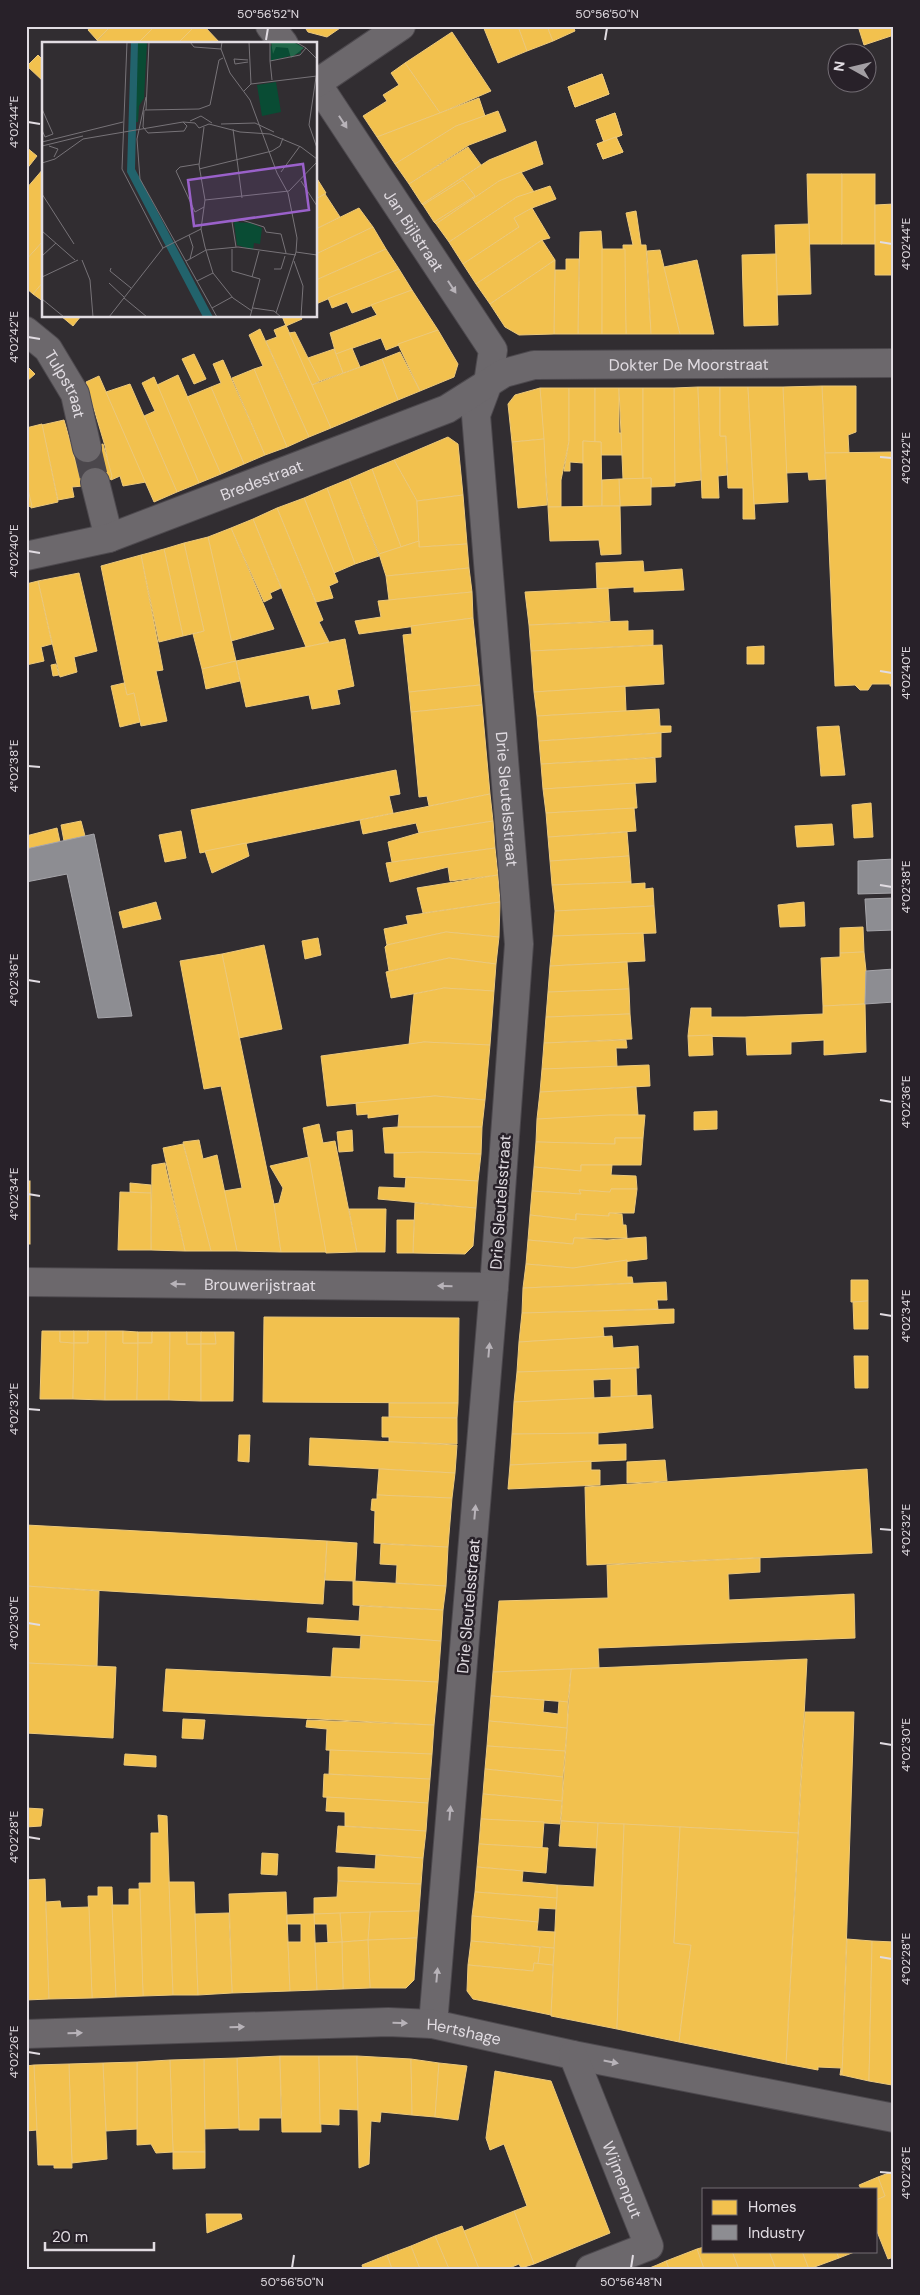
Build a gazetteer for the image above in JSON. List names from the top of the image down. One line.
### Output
{"streets":{"street":["Jan Bijlstraat","Dokter De Moorstraat","Tulpstraat","Bredestraat","Drie Sleutelsstraat","Brouwerijstraat","Hertshage","Wijmenput"]},"crossings":[["Jan Bijlstraat","Dokter De Moorstraat"],["Jan Bijlstraat","Bredestraat"],["Jan Bijlstraat","Drie Sleutelsstraat"],["Dokter De Moorstraat","Bredestraat"],["Dokter De Moorstraat","Drie Sleutelsstraat"],["Bredestraat","Drie Sleutelsstraat"],["Drie Sleutelsstraat","Brouwerijstraat"],["Drie Sleutelsstraat","Hertshage"],["Hertshage","Wijmenput"]],"one_way":["Jan Bijlstraat","Drie Sleutelsstraat","Brouwerijstraat","Hertshage"],"legend":["Homes","Industry"],"scale_bar":"20 m","north":"left","coordinates":["50°56'52\"N","50°56'50\"N","4°02'44\"E","4°02'42\"E","4°02'40\"E","4°02'38\"E","4°02'36\"E","4°02'34\"E","4°02'32\"E","4°02'30\"E","4°02'28\"E","4°02'26\"E","50°56'48\"N"]}
